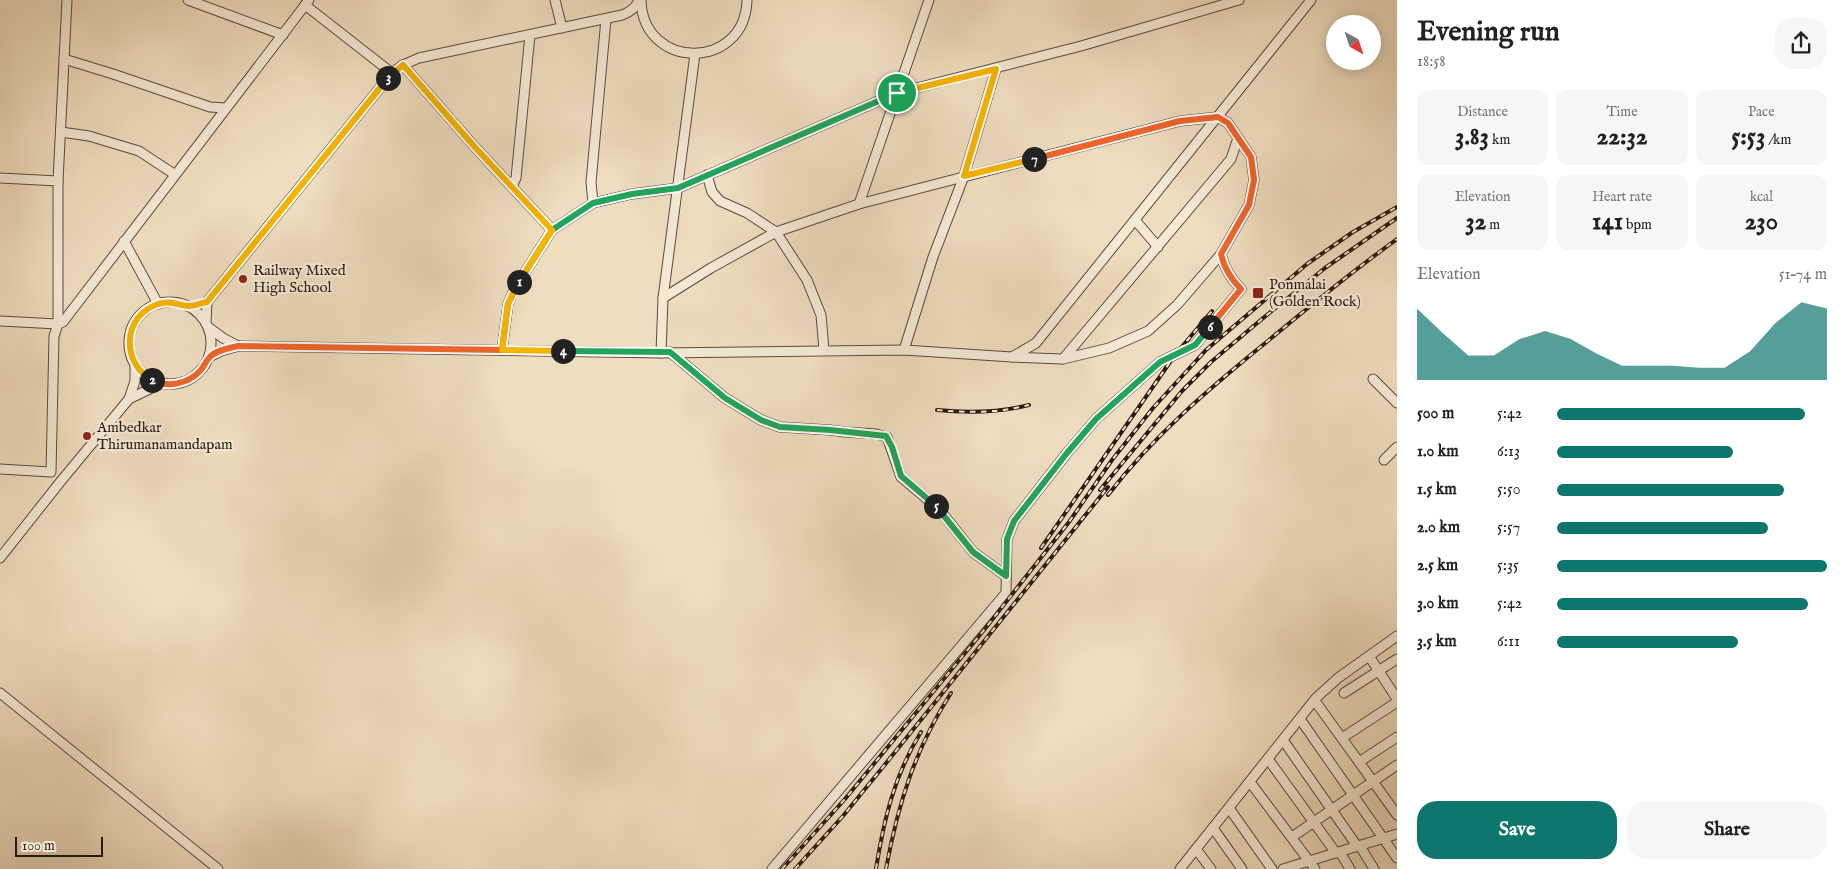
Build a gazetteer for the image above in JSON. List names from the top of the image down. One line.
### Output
{"places":{"other":["Railway Mixed High School","Ambedkar Thirumanamandapam"],"transit":["Ponmalai (Golden Rock)"]},"scale_bar":"100 m","north":"bottom right","page":{"heading":["Evening run","18:58"],"pins":["3","7","1","6","4","2","5"],"stats":[["Distance","3.83 km"],["Time","22:32"],["Pace","5:53 /km"],["Elevation","32 m"],["Heart rate","141 bpm"],["kcal","230"]],"chart":["Elevation","51–74 m"],"list":[{"name":"500 m","note":"5:42"},{"name":"1.0 km","note":"6:13"},{"name":"1.5 km","note":"5:50"},{"name":"2.0 km","note":"5:57"},{"name":"2.5 km","note":"5:35"},{"name":"3.0 km","note":"5:42"},{"name":"3.5 km","note":"6:11"}],"buttons":["Save","Share"],"scale":"100 m"}}
